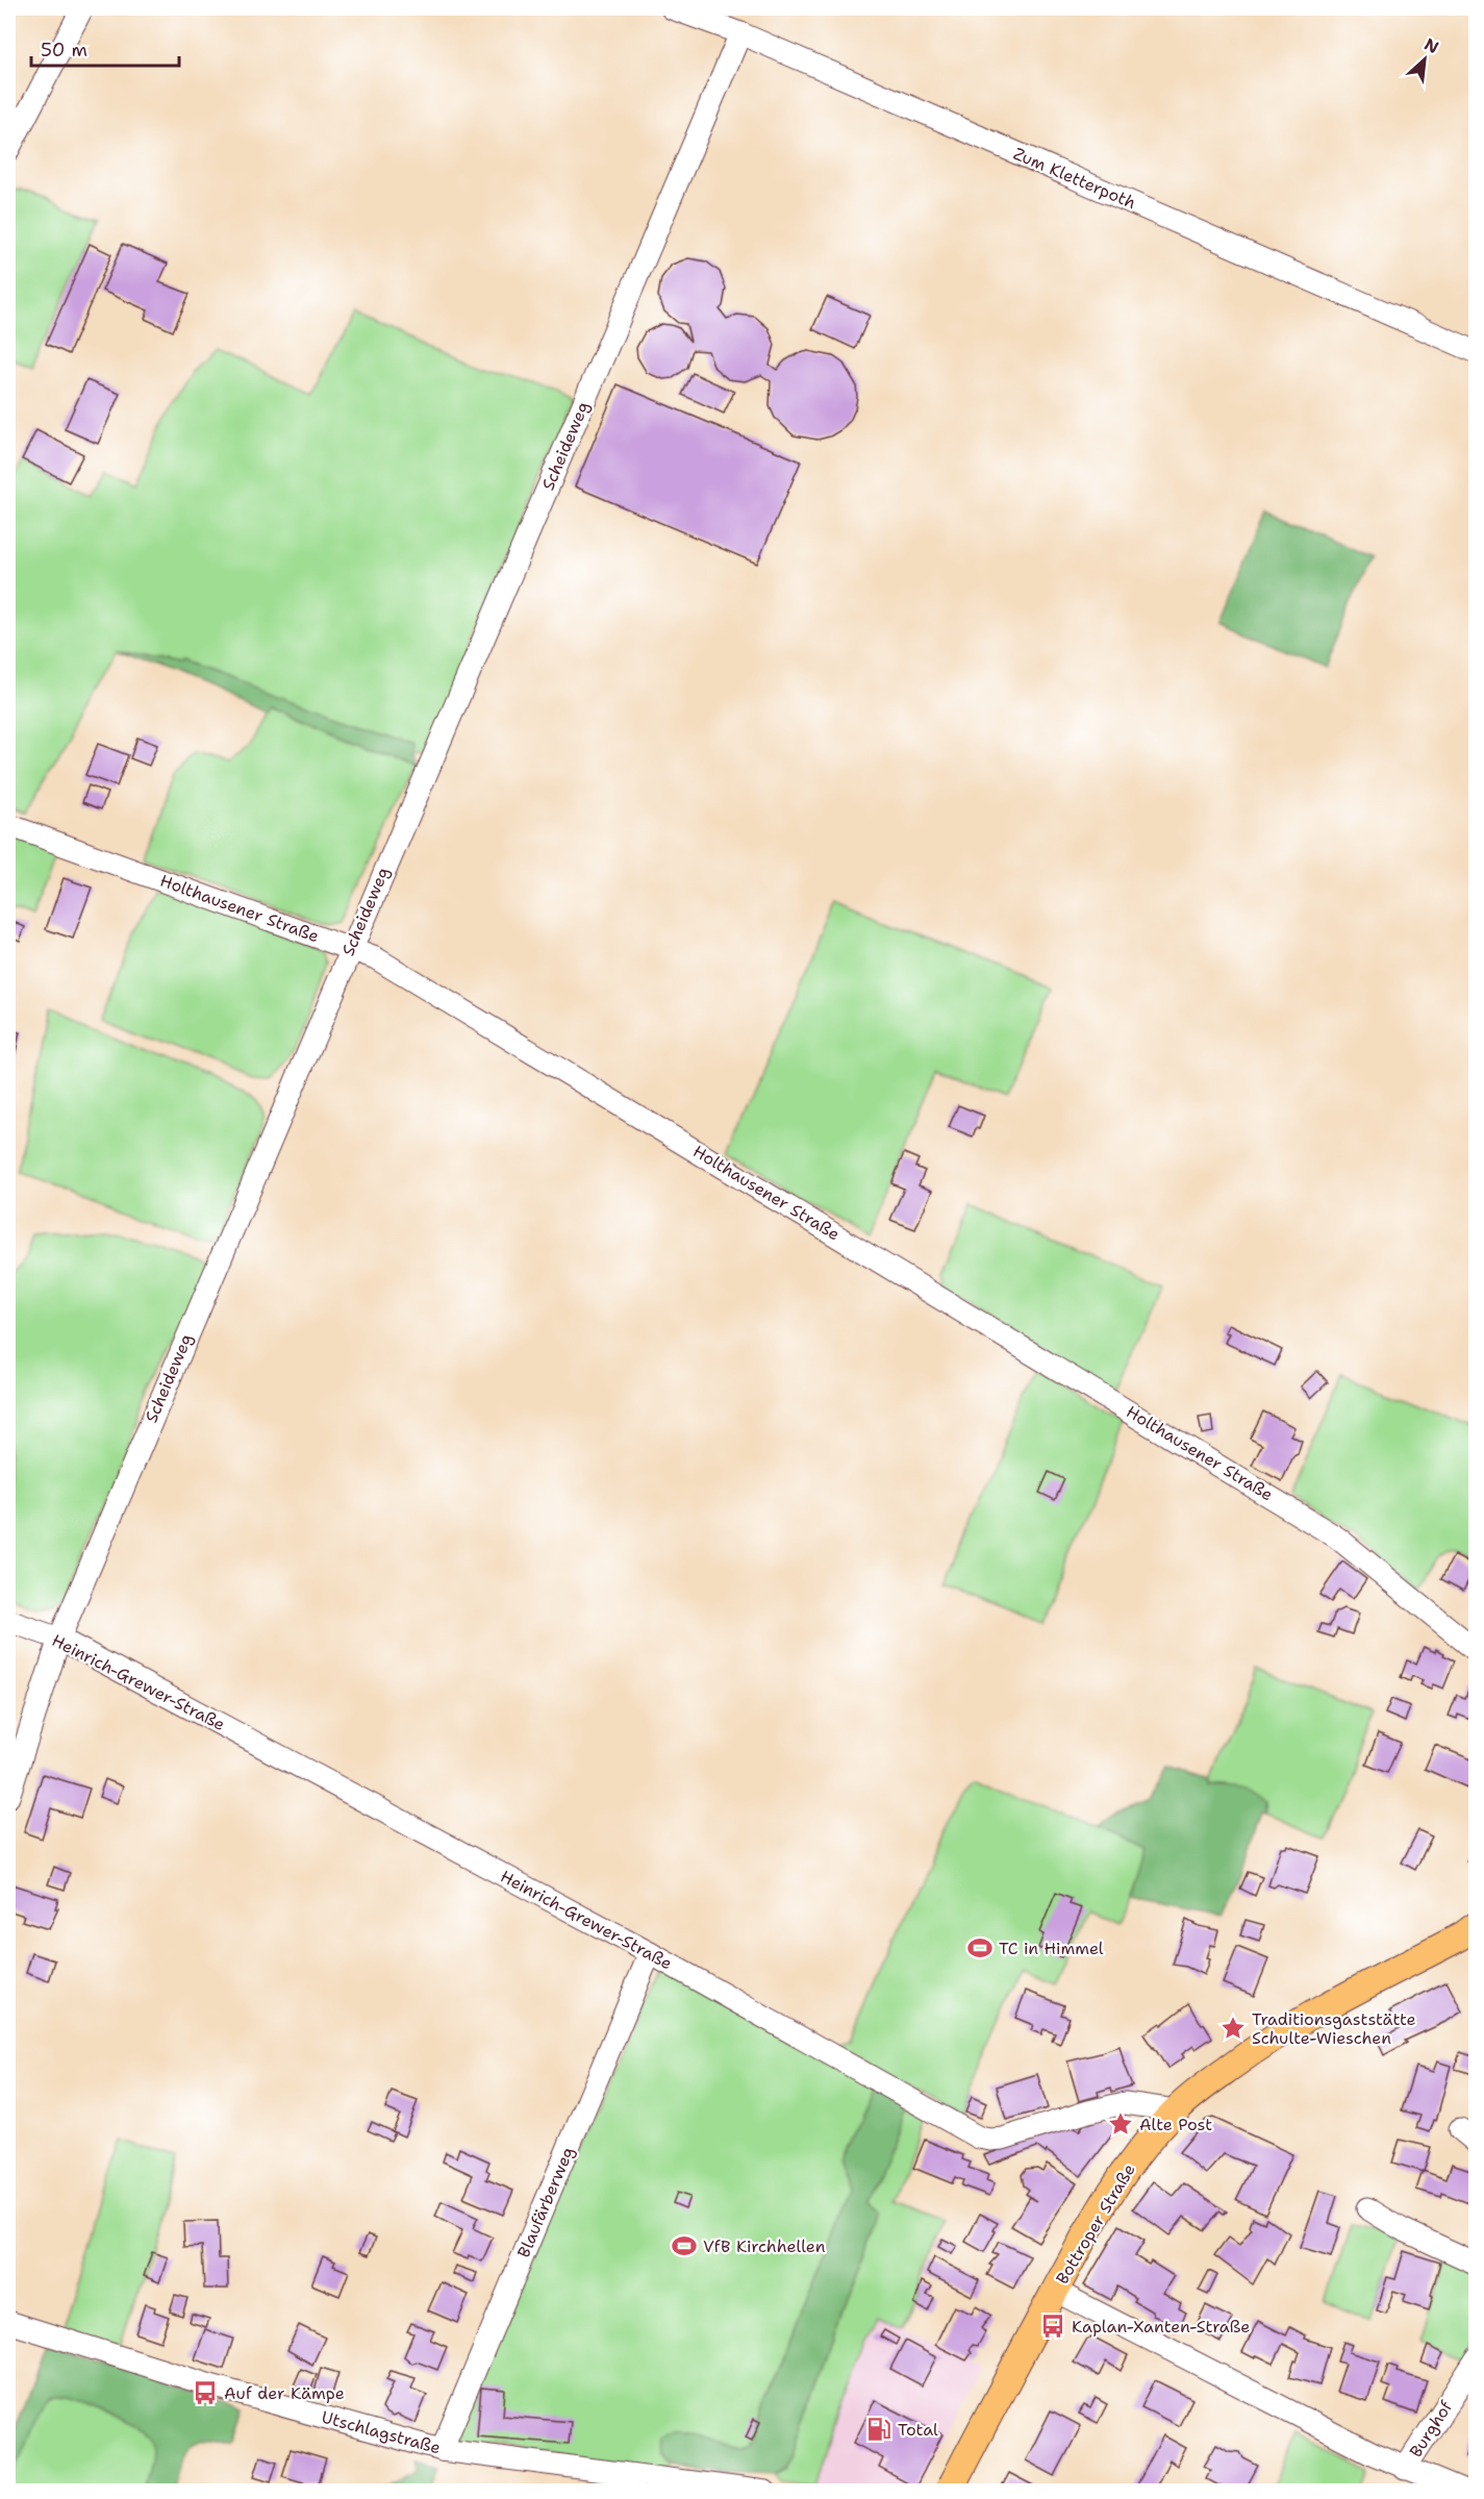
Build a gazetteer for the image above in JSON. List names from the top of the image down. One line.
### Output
{"streets":{"main road":["Bottroper Straße"],"street":["Zum Kletterpoth","Scheideweg","Holthausener Straße","Heinrich-Grewer-Straße","Blaufärberweg","Burghof","Utschlagstraße"]},"crossings":[["Zum Kletterpoth","Scheideweg"],["Scheideweg","Holthausener Straße"],["Scheideweg","Heinrich-Grewer-Straße"],["Heinrich-Grewer-Straße","Blaufärberweg"],["Heinrich-Grewer-Straße","Bottroper Straße"],["Blaufärberweg","Utschlagstraße"]],"places":{"sports":["TC in Himmel","VfB Kirchhellen"],"place":["Traditionsgaststätte Schulte-Wieschen","Alte Post"],"bus stop":["Kaplan-Xanten-Straße","Auf der Kämpe"],"fuel station":["Total"]},"scale_bar":"50 m","north":"top right"}
